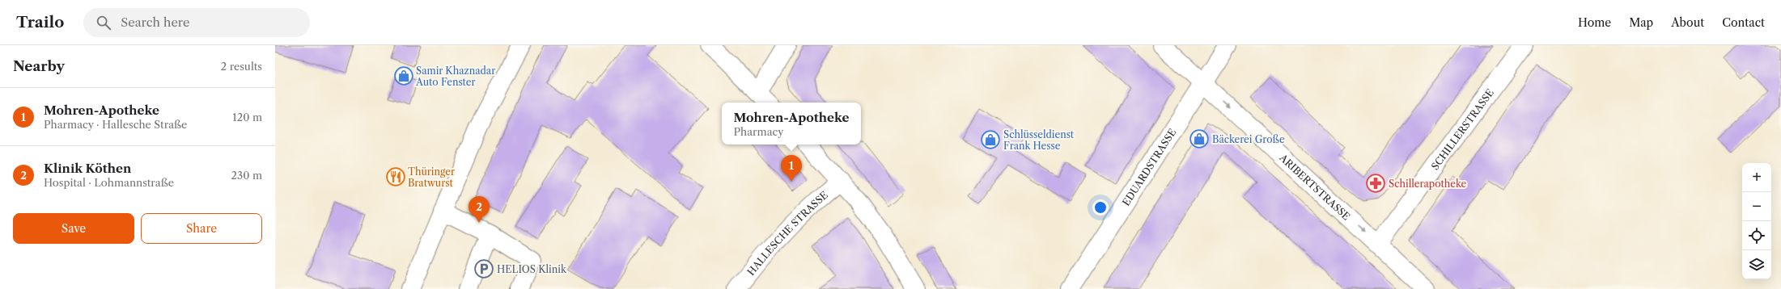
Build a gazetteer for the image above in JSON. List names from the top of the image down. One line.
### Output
{"streets":{"street":["SCHILLERSTRASSE","EDUARDSTRASSE","ARIBERTSTRASSE","HALLESCHE STRASSE"]},"crossings":[["SCHILLERSTRASSE","ARIBERTSTRASSE"],["EDUARDSTRASSE","ARIBERTSTRASSE"]],"one_way":["ARIBERTSTRASSE"],"places":{"shop":["Samir Khaznadar Auto Fenster","Bäckerei Große","Schlüsseldienst Frank Hesse"],"restaurant":["Thüringer Bratwurst"],"pharmacy":["Schillerapotheke"],"parking":["HELIOS Klinik"]},"page":{"header":"Trailo","search":"Search here","nav":["Home","Map","About","Contact"],"heading":["Nearby","2 results"],"list":[{"mark":"1","name":"Mohren-Apotheke","note":"Pharmacy · Hallesche Straße","value":"120 m"},{"mark":"2","name":"Klinik Köthen","note":"Hospital · Lohmannstraße","value":"230 m"}],"popup":["Mohren-Apotheke","Pharmacy"],"pins":["1","2"],"map_buttons":["+","−"],"buttons":["Save","Share"]}}
